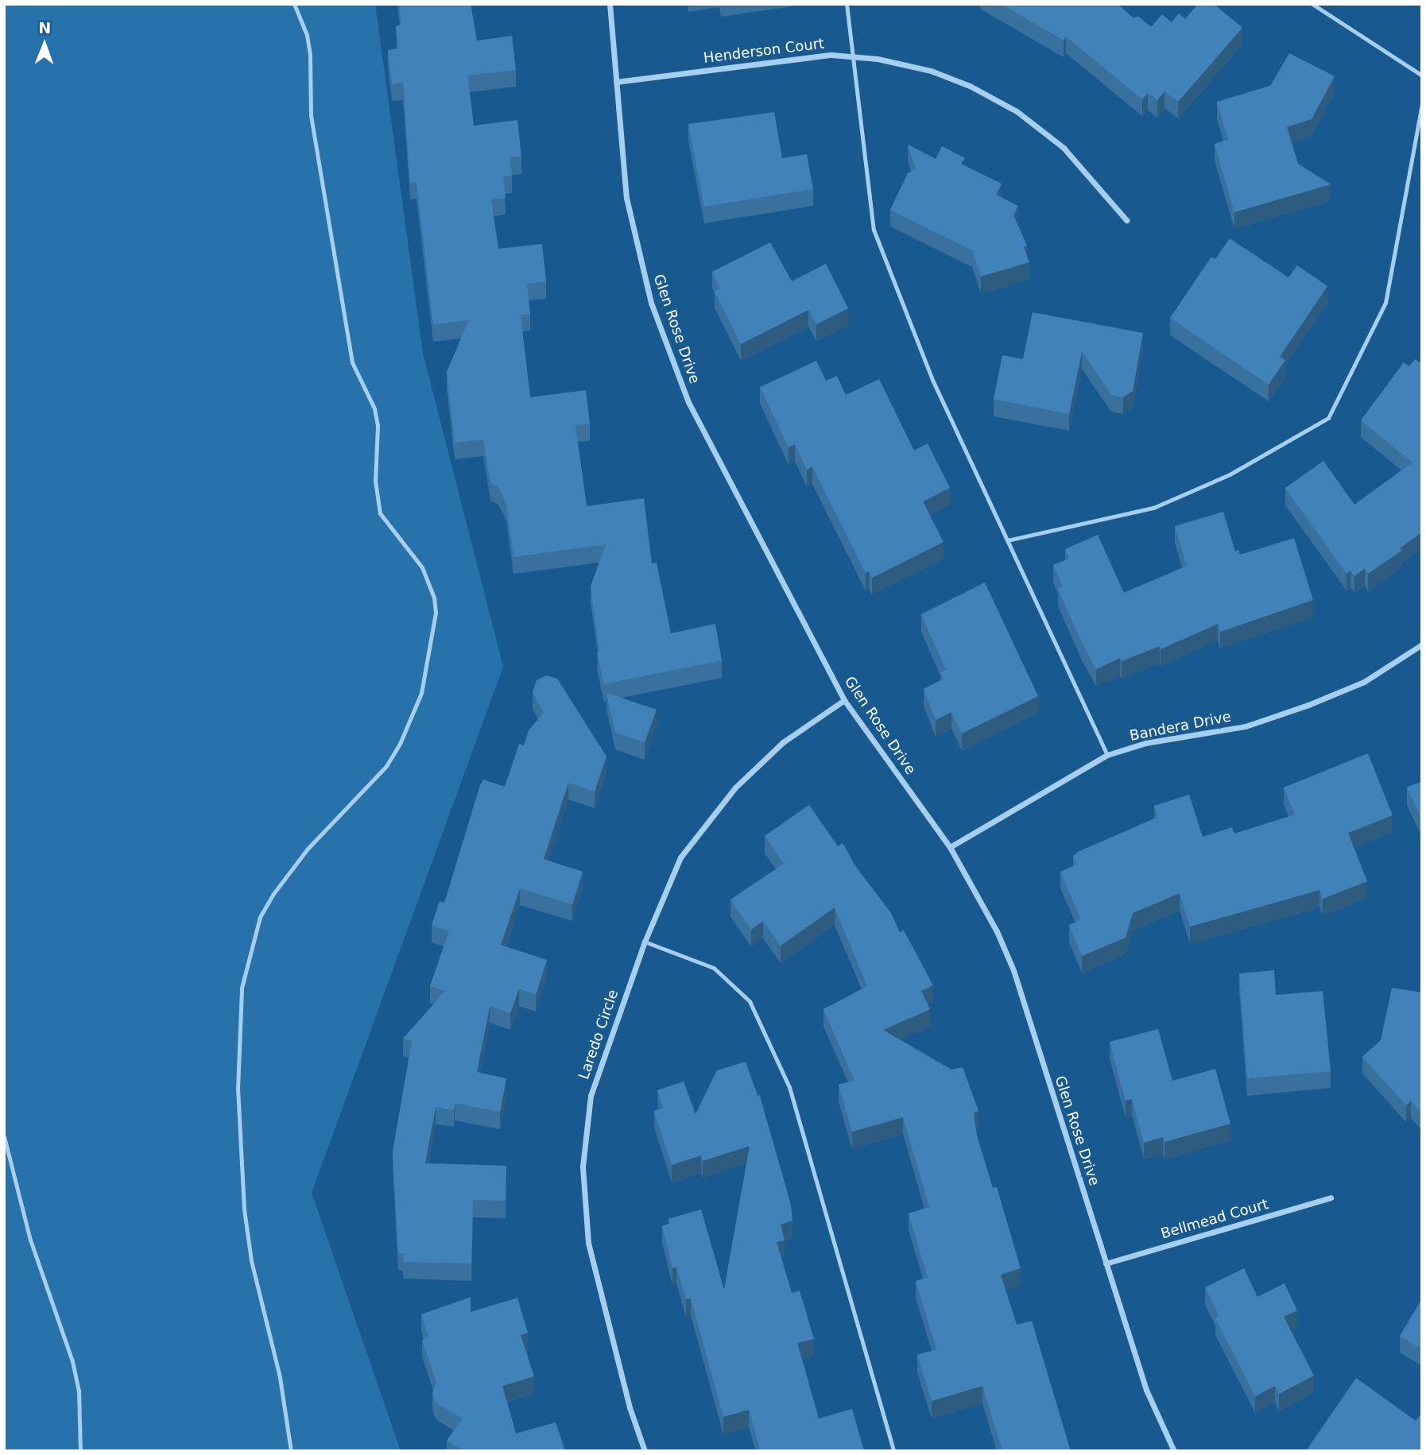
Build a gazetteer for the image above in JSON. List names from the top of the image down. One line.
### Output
{"streets":{"street":["Henderson Court","Glen Rose Drive","Bandera Drive","Laredo Circle","Bellmead Court"]},"crossings":[["Henderson Court","Glen Rose Drive"],["Glen Rose Drive","Bandera Drive"],["Glen Rose Drive","Laredo Circle"],["Glen Rose Drive","Bellmead Court"]],"north":"top"}
